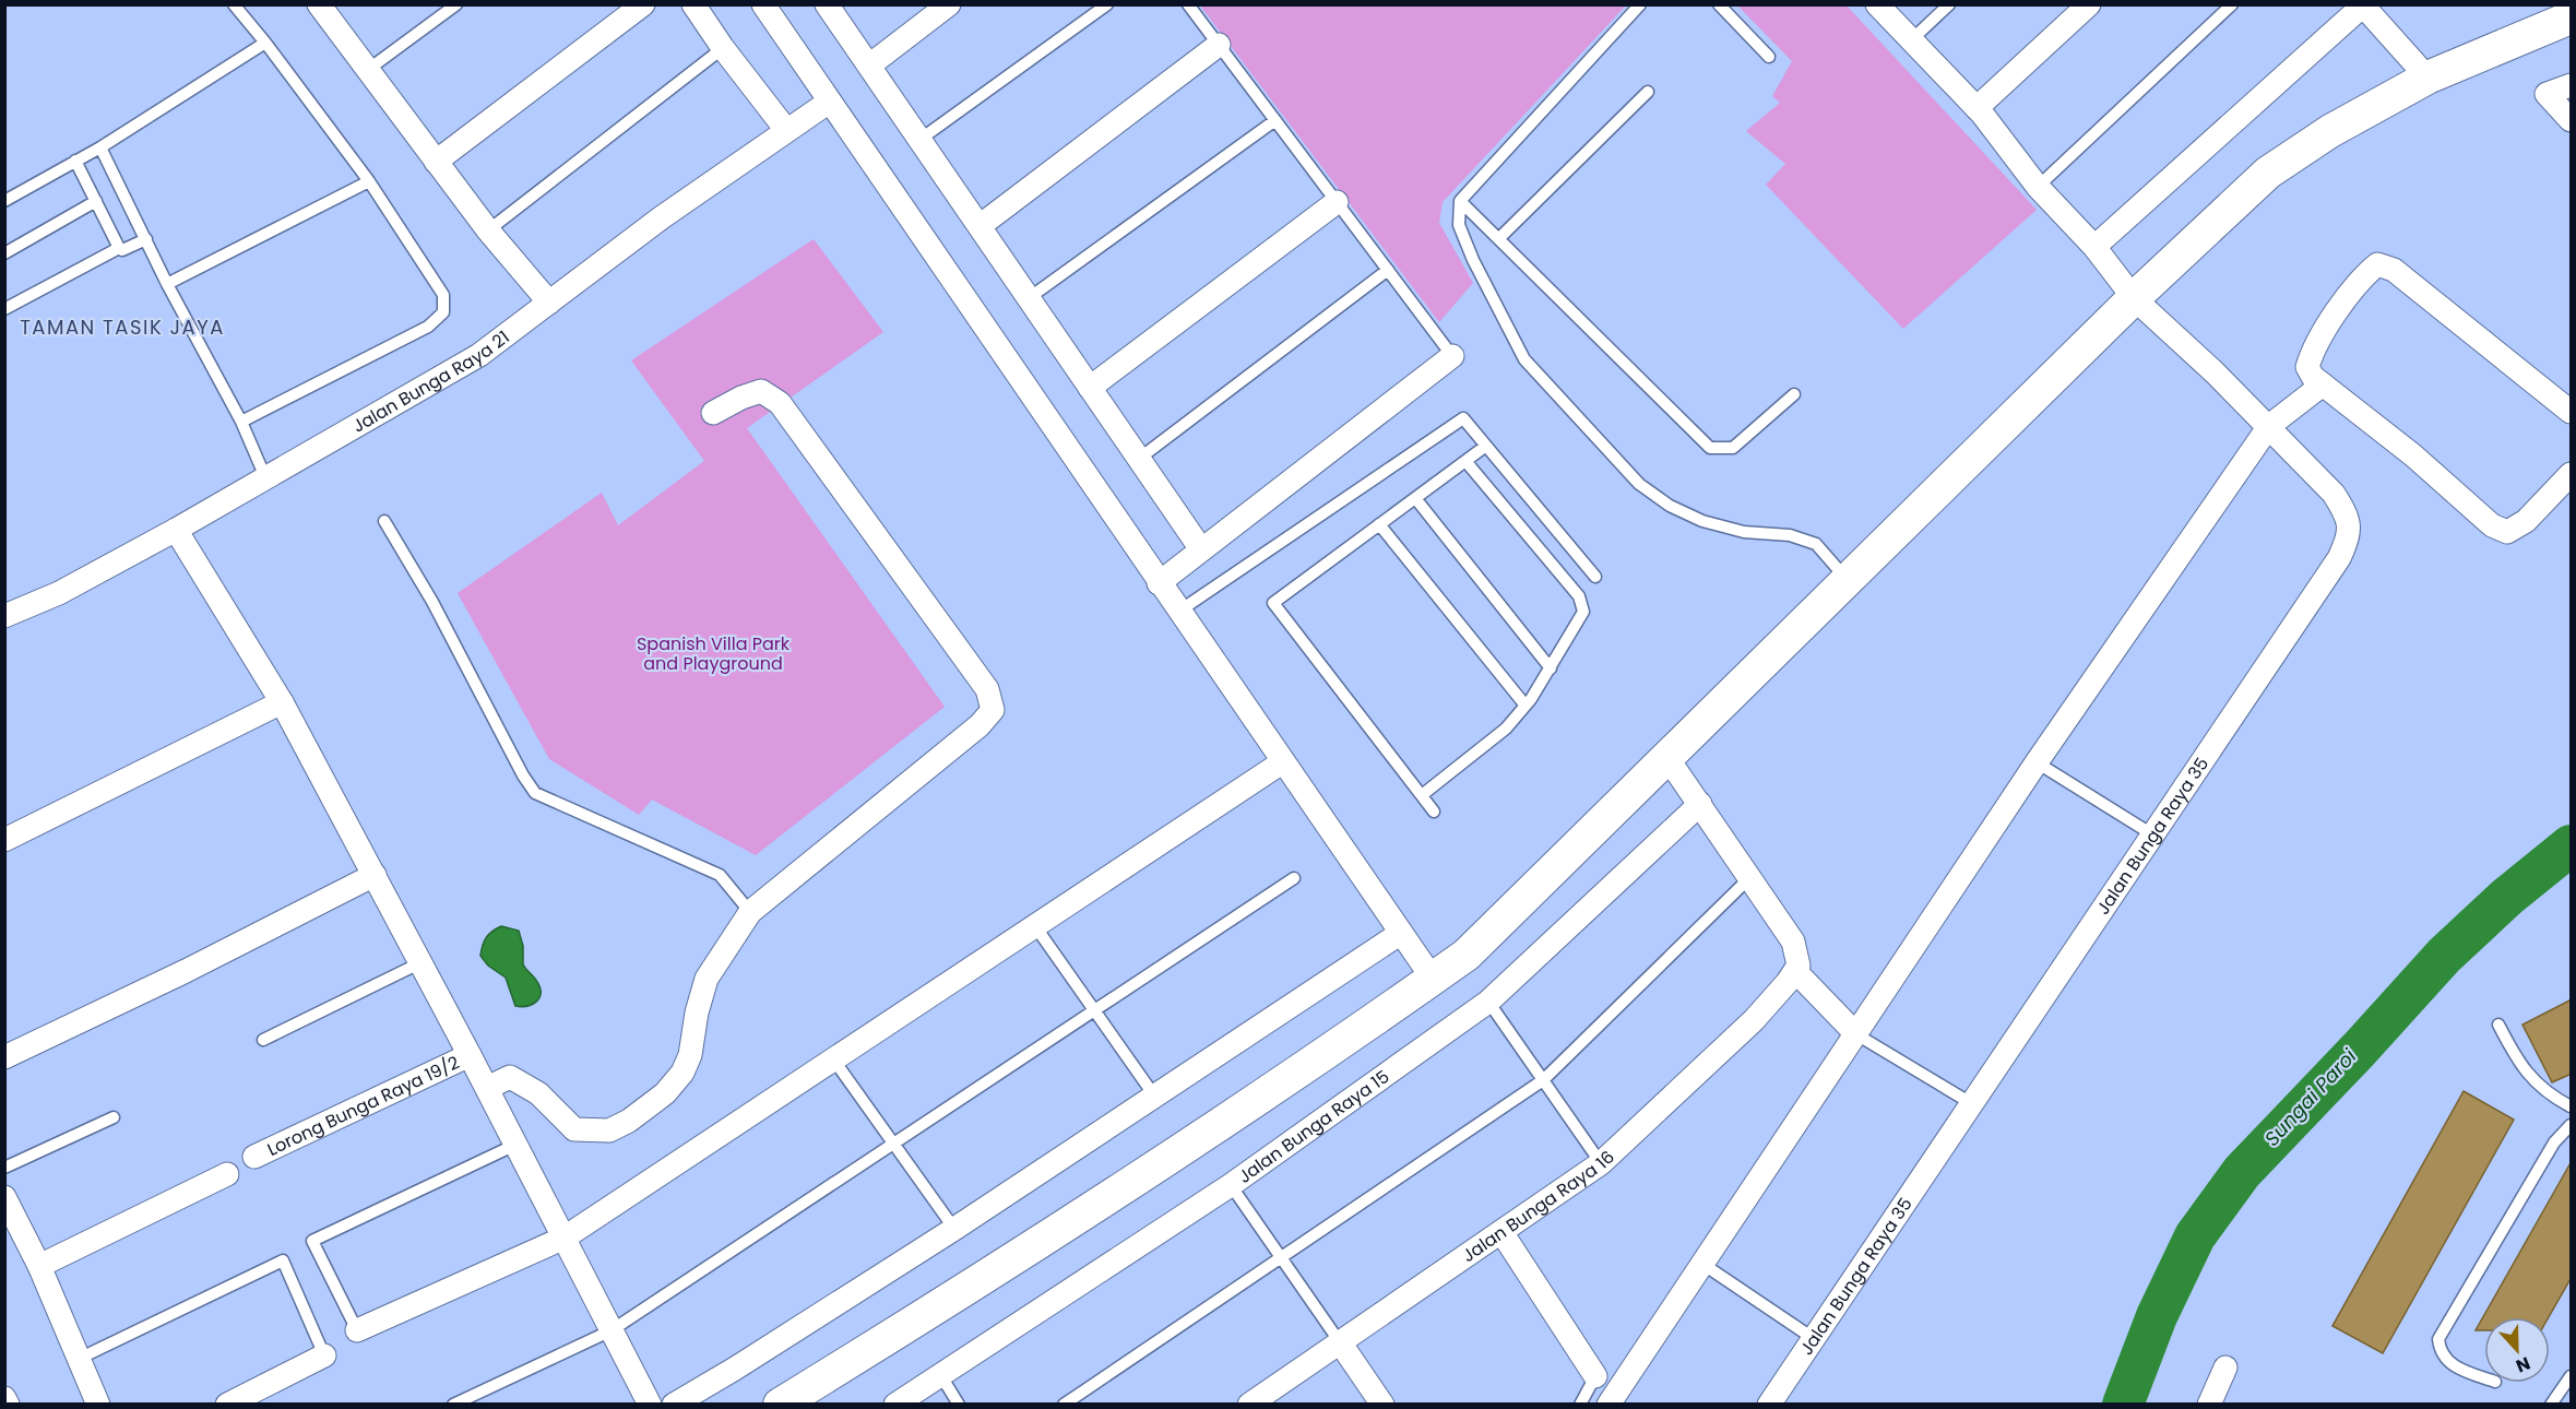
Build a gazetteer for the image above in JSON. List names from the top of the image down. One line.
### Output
{"streets":{"street":["Jalan Bunga Raya 21","Jalan Bunga Raya 35","Lorong Bunga Raya 19/2","Jalan Bunga Raya 15","Jalan Bunga Raya 16"]},"districts":["TAMAN TASIK JAYA"],"water":["Sungai Paroi"],"parks":["Spanish Villa Park and Playground"],"north":"bottom"}
